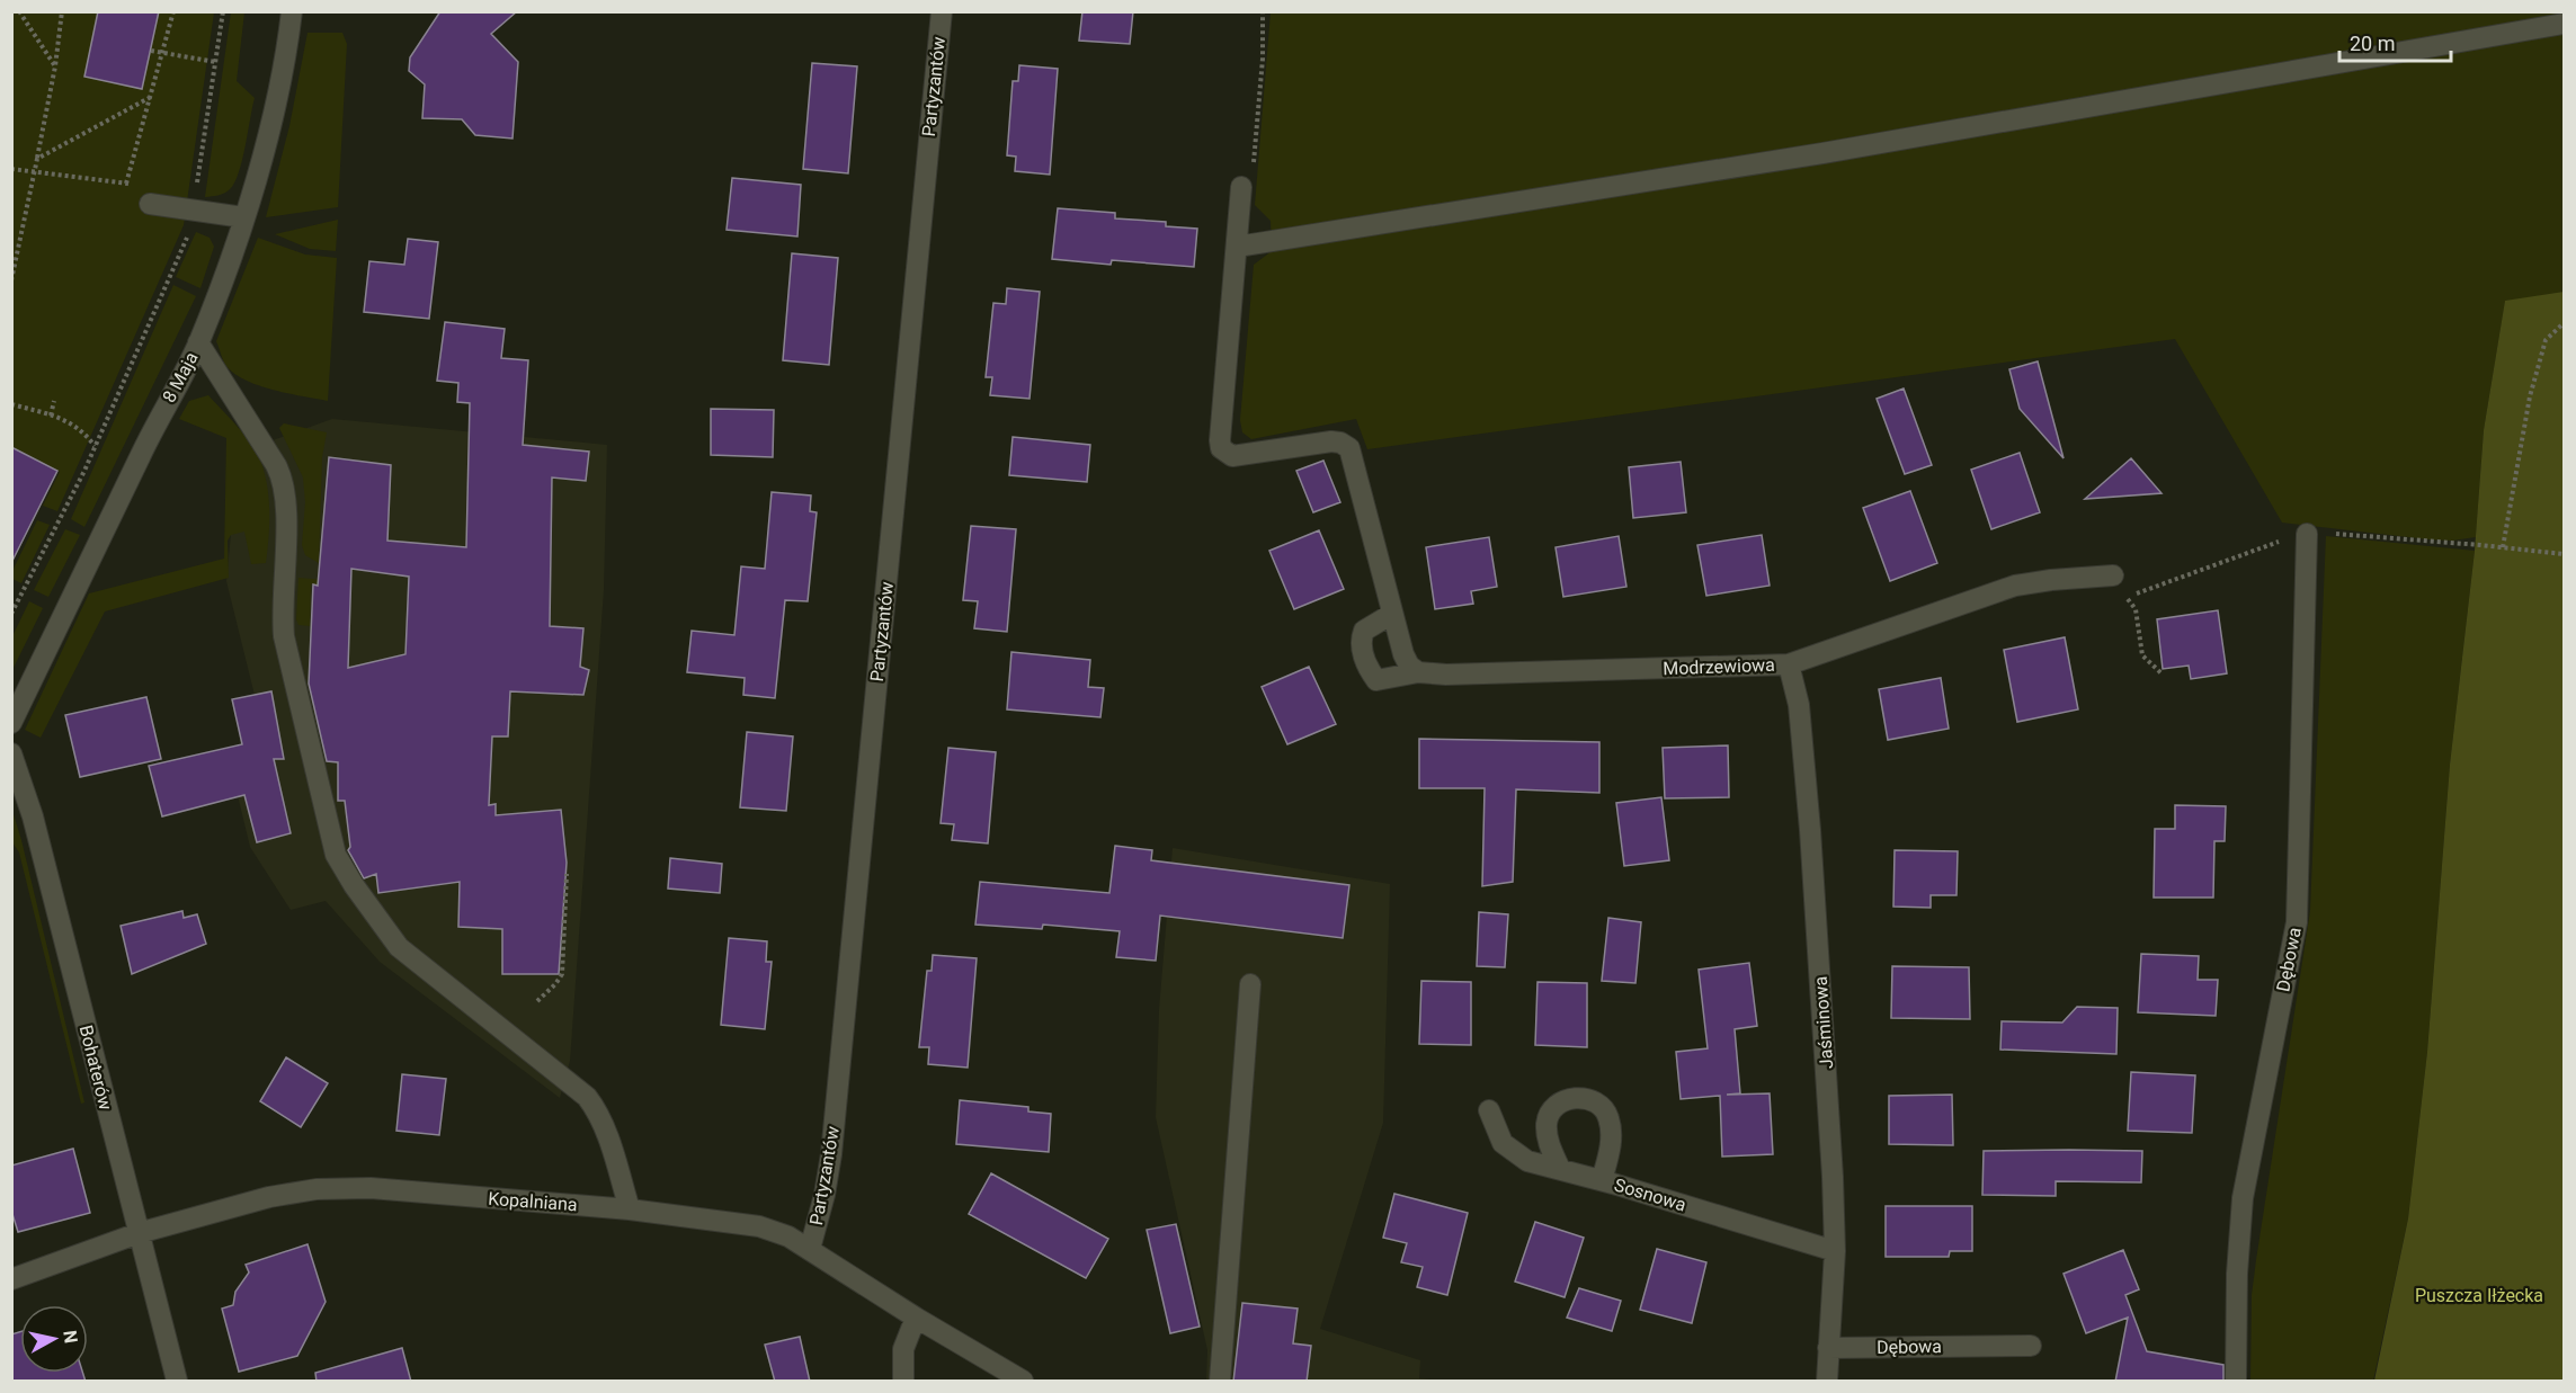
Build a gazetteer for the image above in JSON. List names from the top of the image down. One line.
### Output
{"streets":{"street":["Partyzantów","8 Maja","Modrzewiowa","Dębowa","Jaśminowa","Bohaterów","Sosnowa","Kopalniana"]},"crossings":[["Partyzantów","Kopalniana"],["Modrzewiowa","Jaśminowa"],["Dębowa","Jaśminowa"],["Jaśminowa","Sosnowa"],["Bohaterów","Kopalniana"]],"parks":["Puszcza Iłżecka"],"scale_bar":"20 m","north":"right"}
